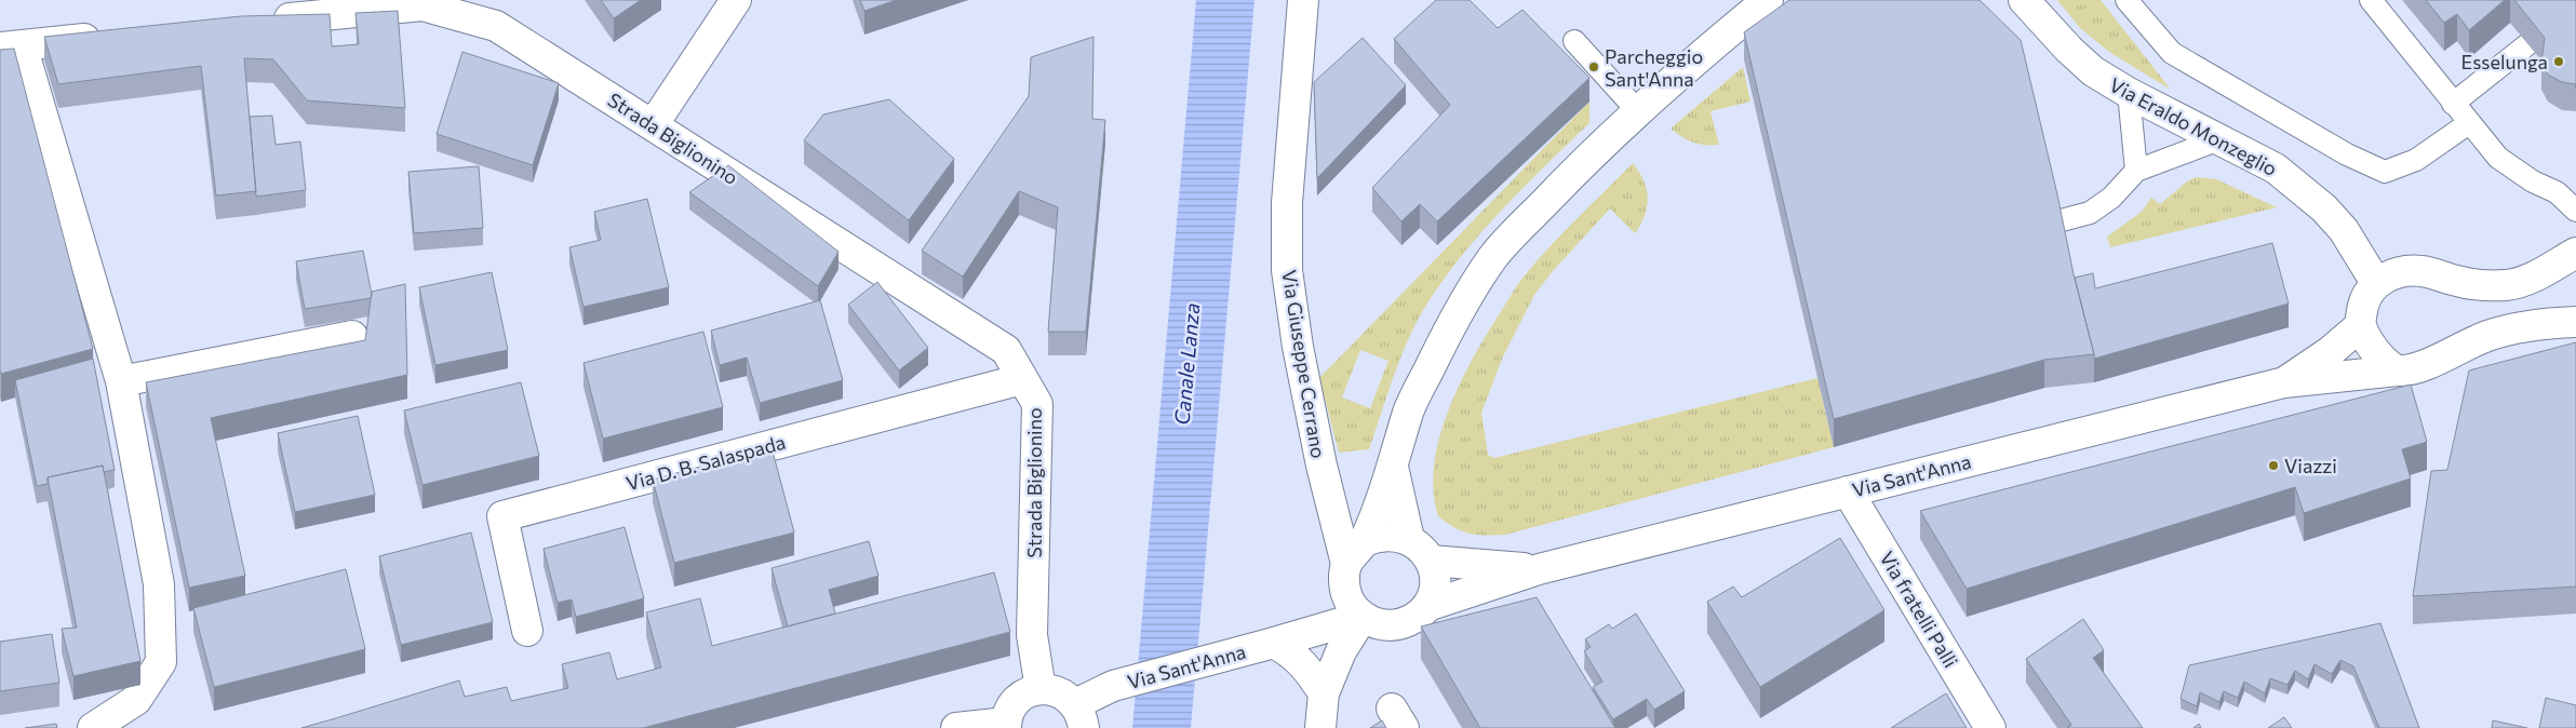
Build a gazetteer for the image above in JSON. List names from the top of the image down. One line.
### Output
{"streets":{"street":["Via Eraldo Monzeglio","Strada Biglionino","Via Giuseppe Cerrano","Via D. B. Salaspada","Via Sant'Anna","Via fratelli Palli"]},"crossings":[["Strada Biglionino","Via D. B. Salaspada"],["Via Giuseppe Cerrano","Via Sant'Anna"],["Via Sant'Anna","Via fratelli Palli"]],"water":["Canale Lanza"],"places":["Esselunga","Parcheggio Sant'Anna","Viazzi"]}
